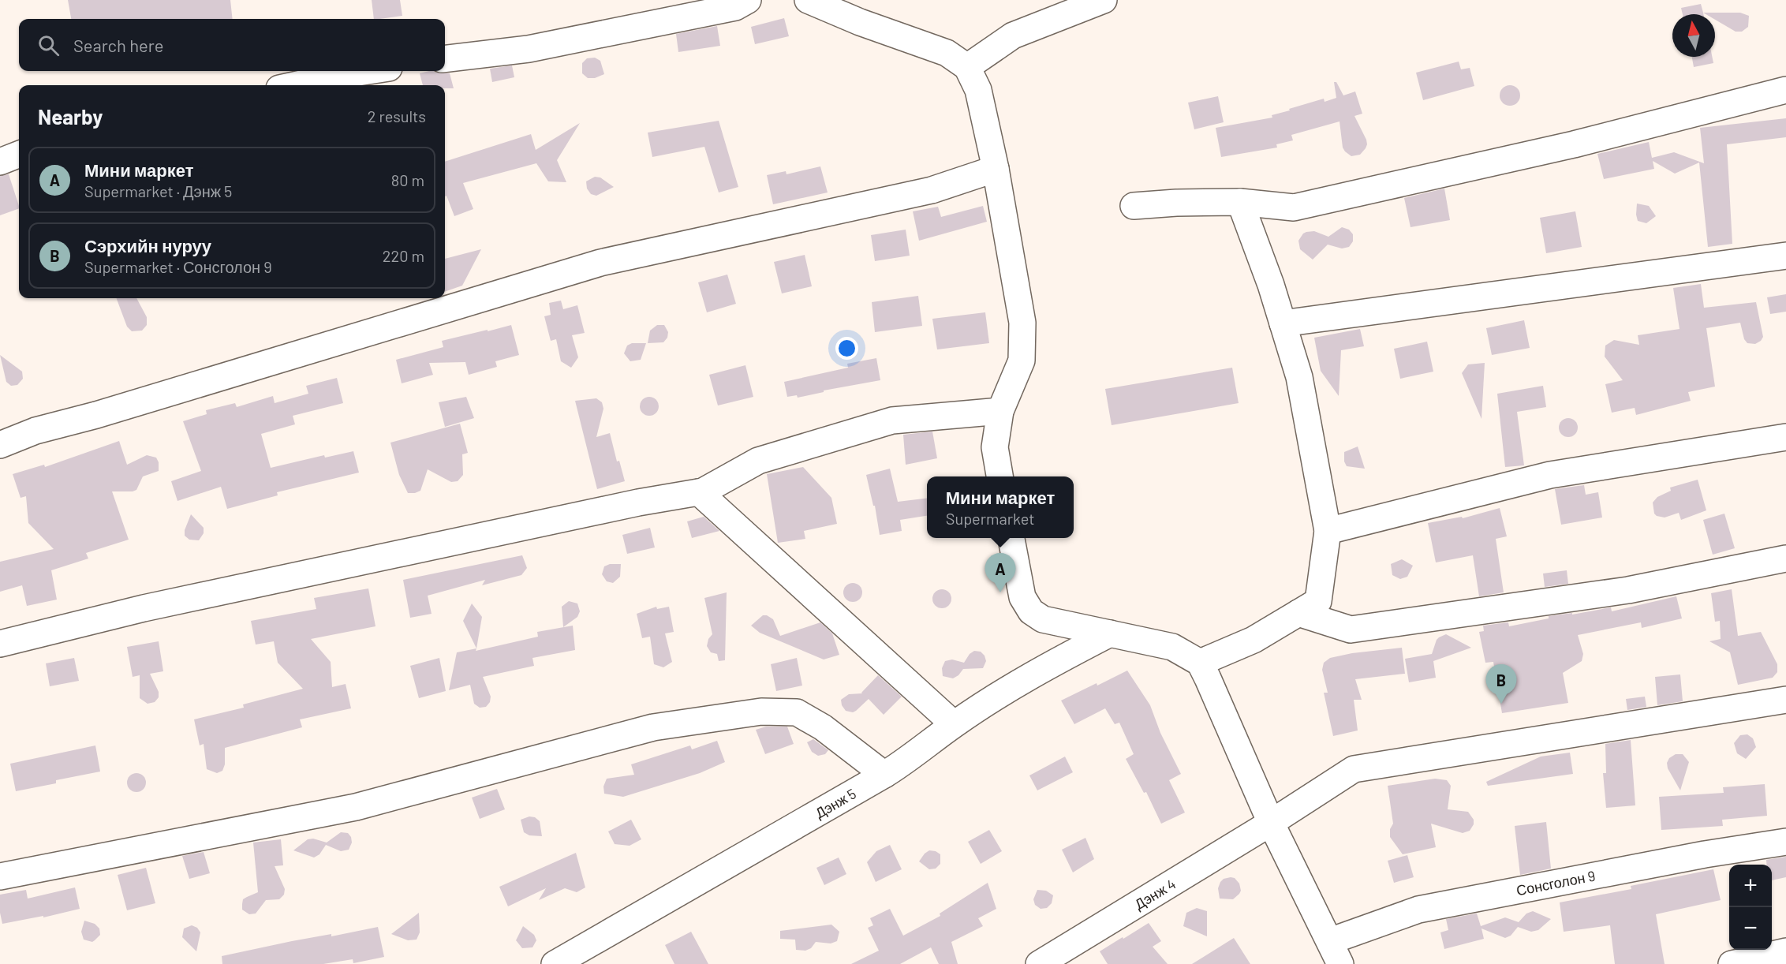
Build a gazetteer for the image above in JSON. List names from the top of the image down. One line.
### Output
{"streets":{"street":["Дэнж 5","Сонсголон 9","Дэнж 4"]},"north":"top","page":{"search":"Search here","heading":["Nearby","2 results"],"list":[{"mark":"A","name":"Мини маркет","note":"Supermarket · Дэнж 5","value":"80 m"},{"mark":"B","name":"Сэрхийн нуруу","note":"Supermarket · Сонсголон 9","value":"220 m"}],"popup":["Мини маркет","Supermarket"],"pins":["A","B"],"map_buttons":["+","−"]}}
